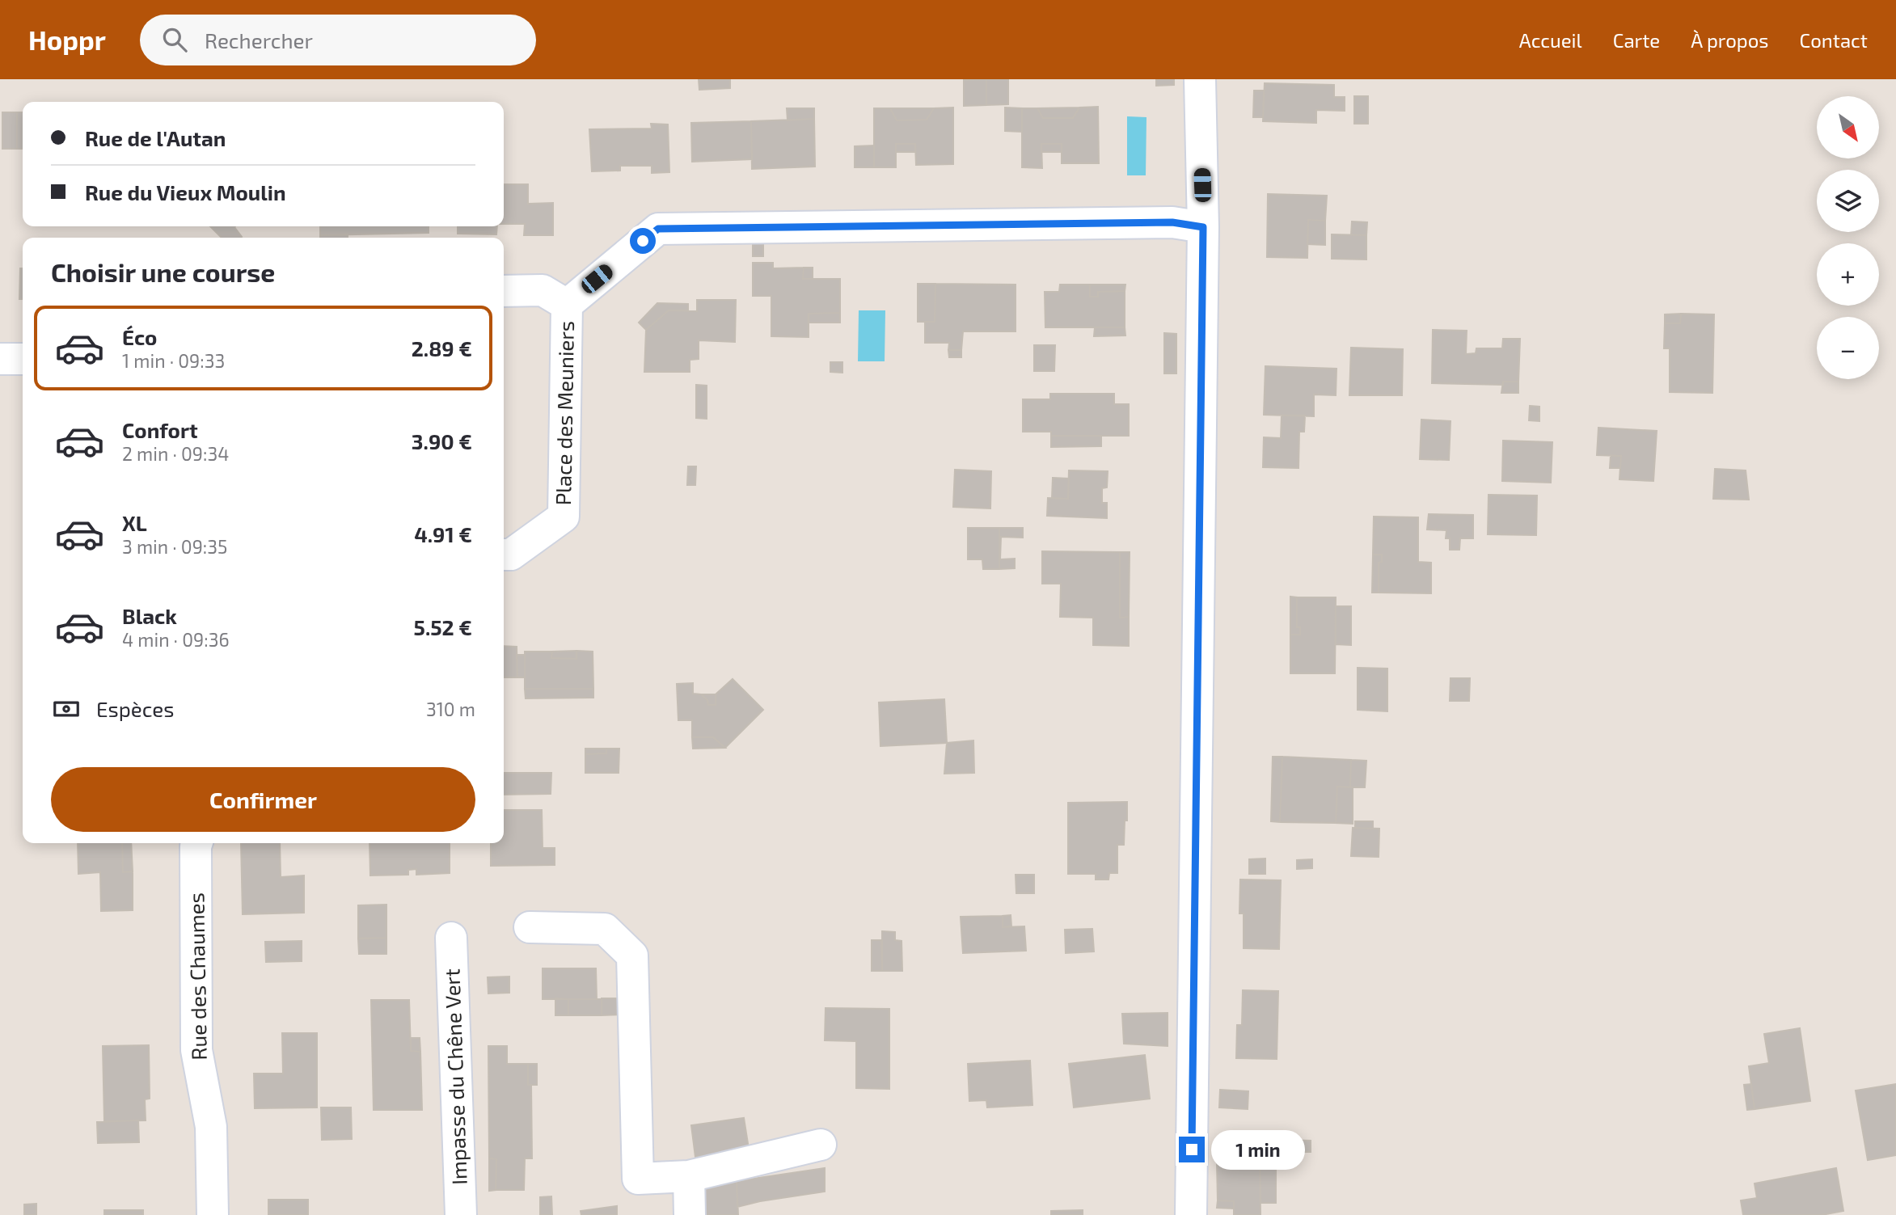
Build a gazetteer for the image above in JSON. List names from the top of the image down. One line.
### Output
{"streets":{"street":["Place des Meuniers","Rue des Chaumes","Impasse du Chêne Vert"]},"north":"bottom right","page":{"header":"Hoppr","search":"Rechercher","nav":["Accueil","Carte","À propos","Contact"],"map_buttons":["+","−"],"banner":["Rue de l'Autan","Rue du Vieux Moulin"],"heading":"Choisir une course","list":[{"name":"Éco","note":"1 min · 09:33","value":"2.89 €"},{"name":"Confort","note":"2 min · 09:34","value":"3.90 €"},{"name":"XL","note":"3 min · 09:35","value":"4.91 €"},{"name":"Black","note":"4 min · 09:36","value":"5.52 €"}],"pay":["Espèces","310 m"],"buttons":"Confirmer","bubble":"1 min"}}
